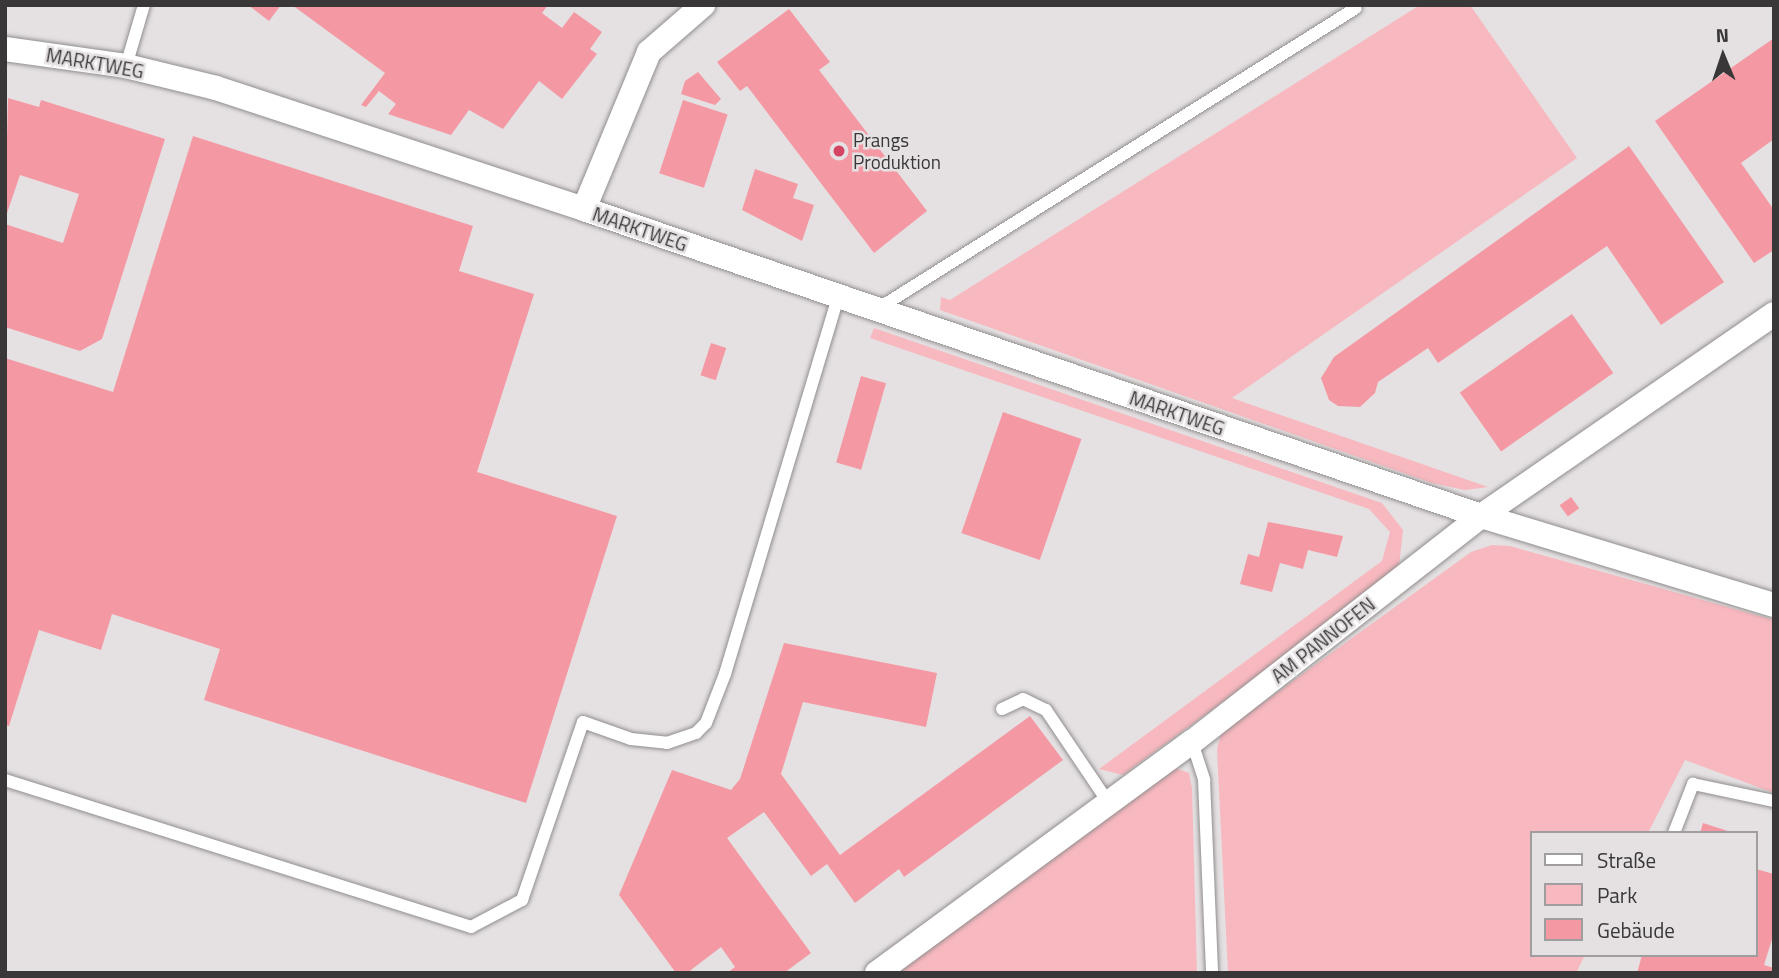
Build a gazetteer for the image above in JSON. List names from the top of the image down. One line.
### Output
{"streets":{"street":["MARKTWEG","AM PANNOFEN"]},"crossings":[["MARKTWEG","AM PANNOFEN"]],"places":["Prangs Produktion"],"legend":["Straße","Park","Gebäude"],"north":"top"}
